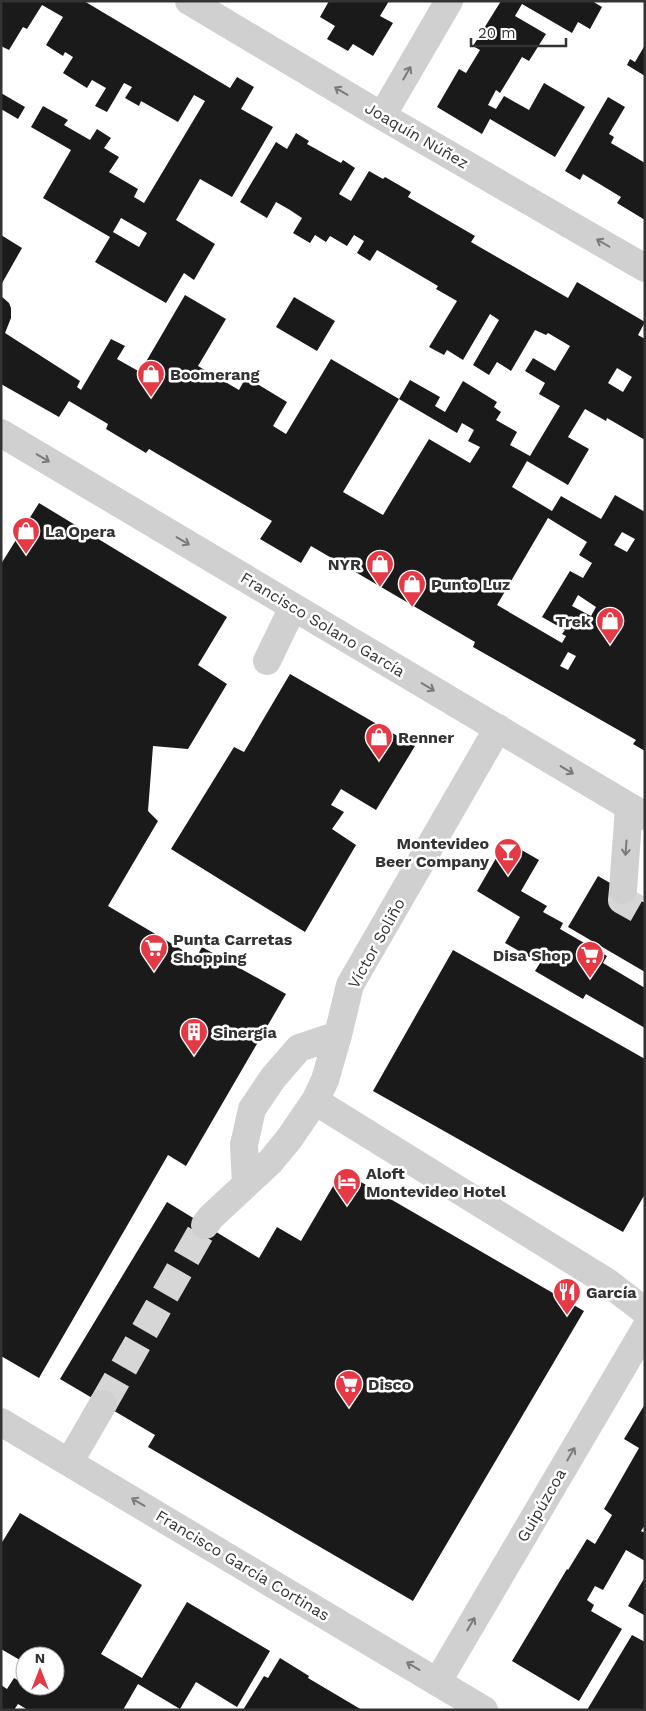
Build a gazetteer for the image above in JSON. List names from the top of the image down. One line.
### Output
{"streets":{"street":["Joaquín Núñez","Francisco Solano García","Víctor Soliño","Guipúzcoa","Francisco García Cortinas"]},"crossings":[["Francisco Solano García","Víctor Soliño"],["Guipúzcoa","Francisco García Cortinas"]],"one_way":["Joaquín Núñez","Francisco Solano García","Guipúzcoa","Francisco García Cortinas"],"places":{"shop":["Boomerang","La Opera","NYR","Punto Luz","Trek","Renner"],"bar":["Montevideo Beer Company"],"supermarket":["Punta Carretas Shopping","Disa Shop","Disco"],"building":["Sinergia"],"hotel":["Aloft Montevideo Hotel"],"restaurant":["García"]},"scale_bar":"20 m","north":"top"}
